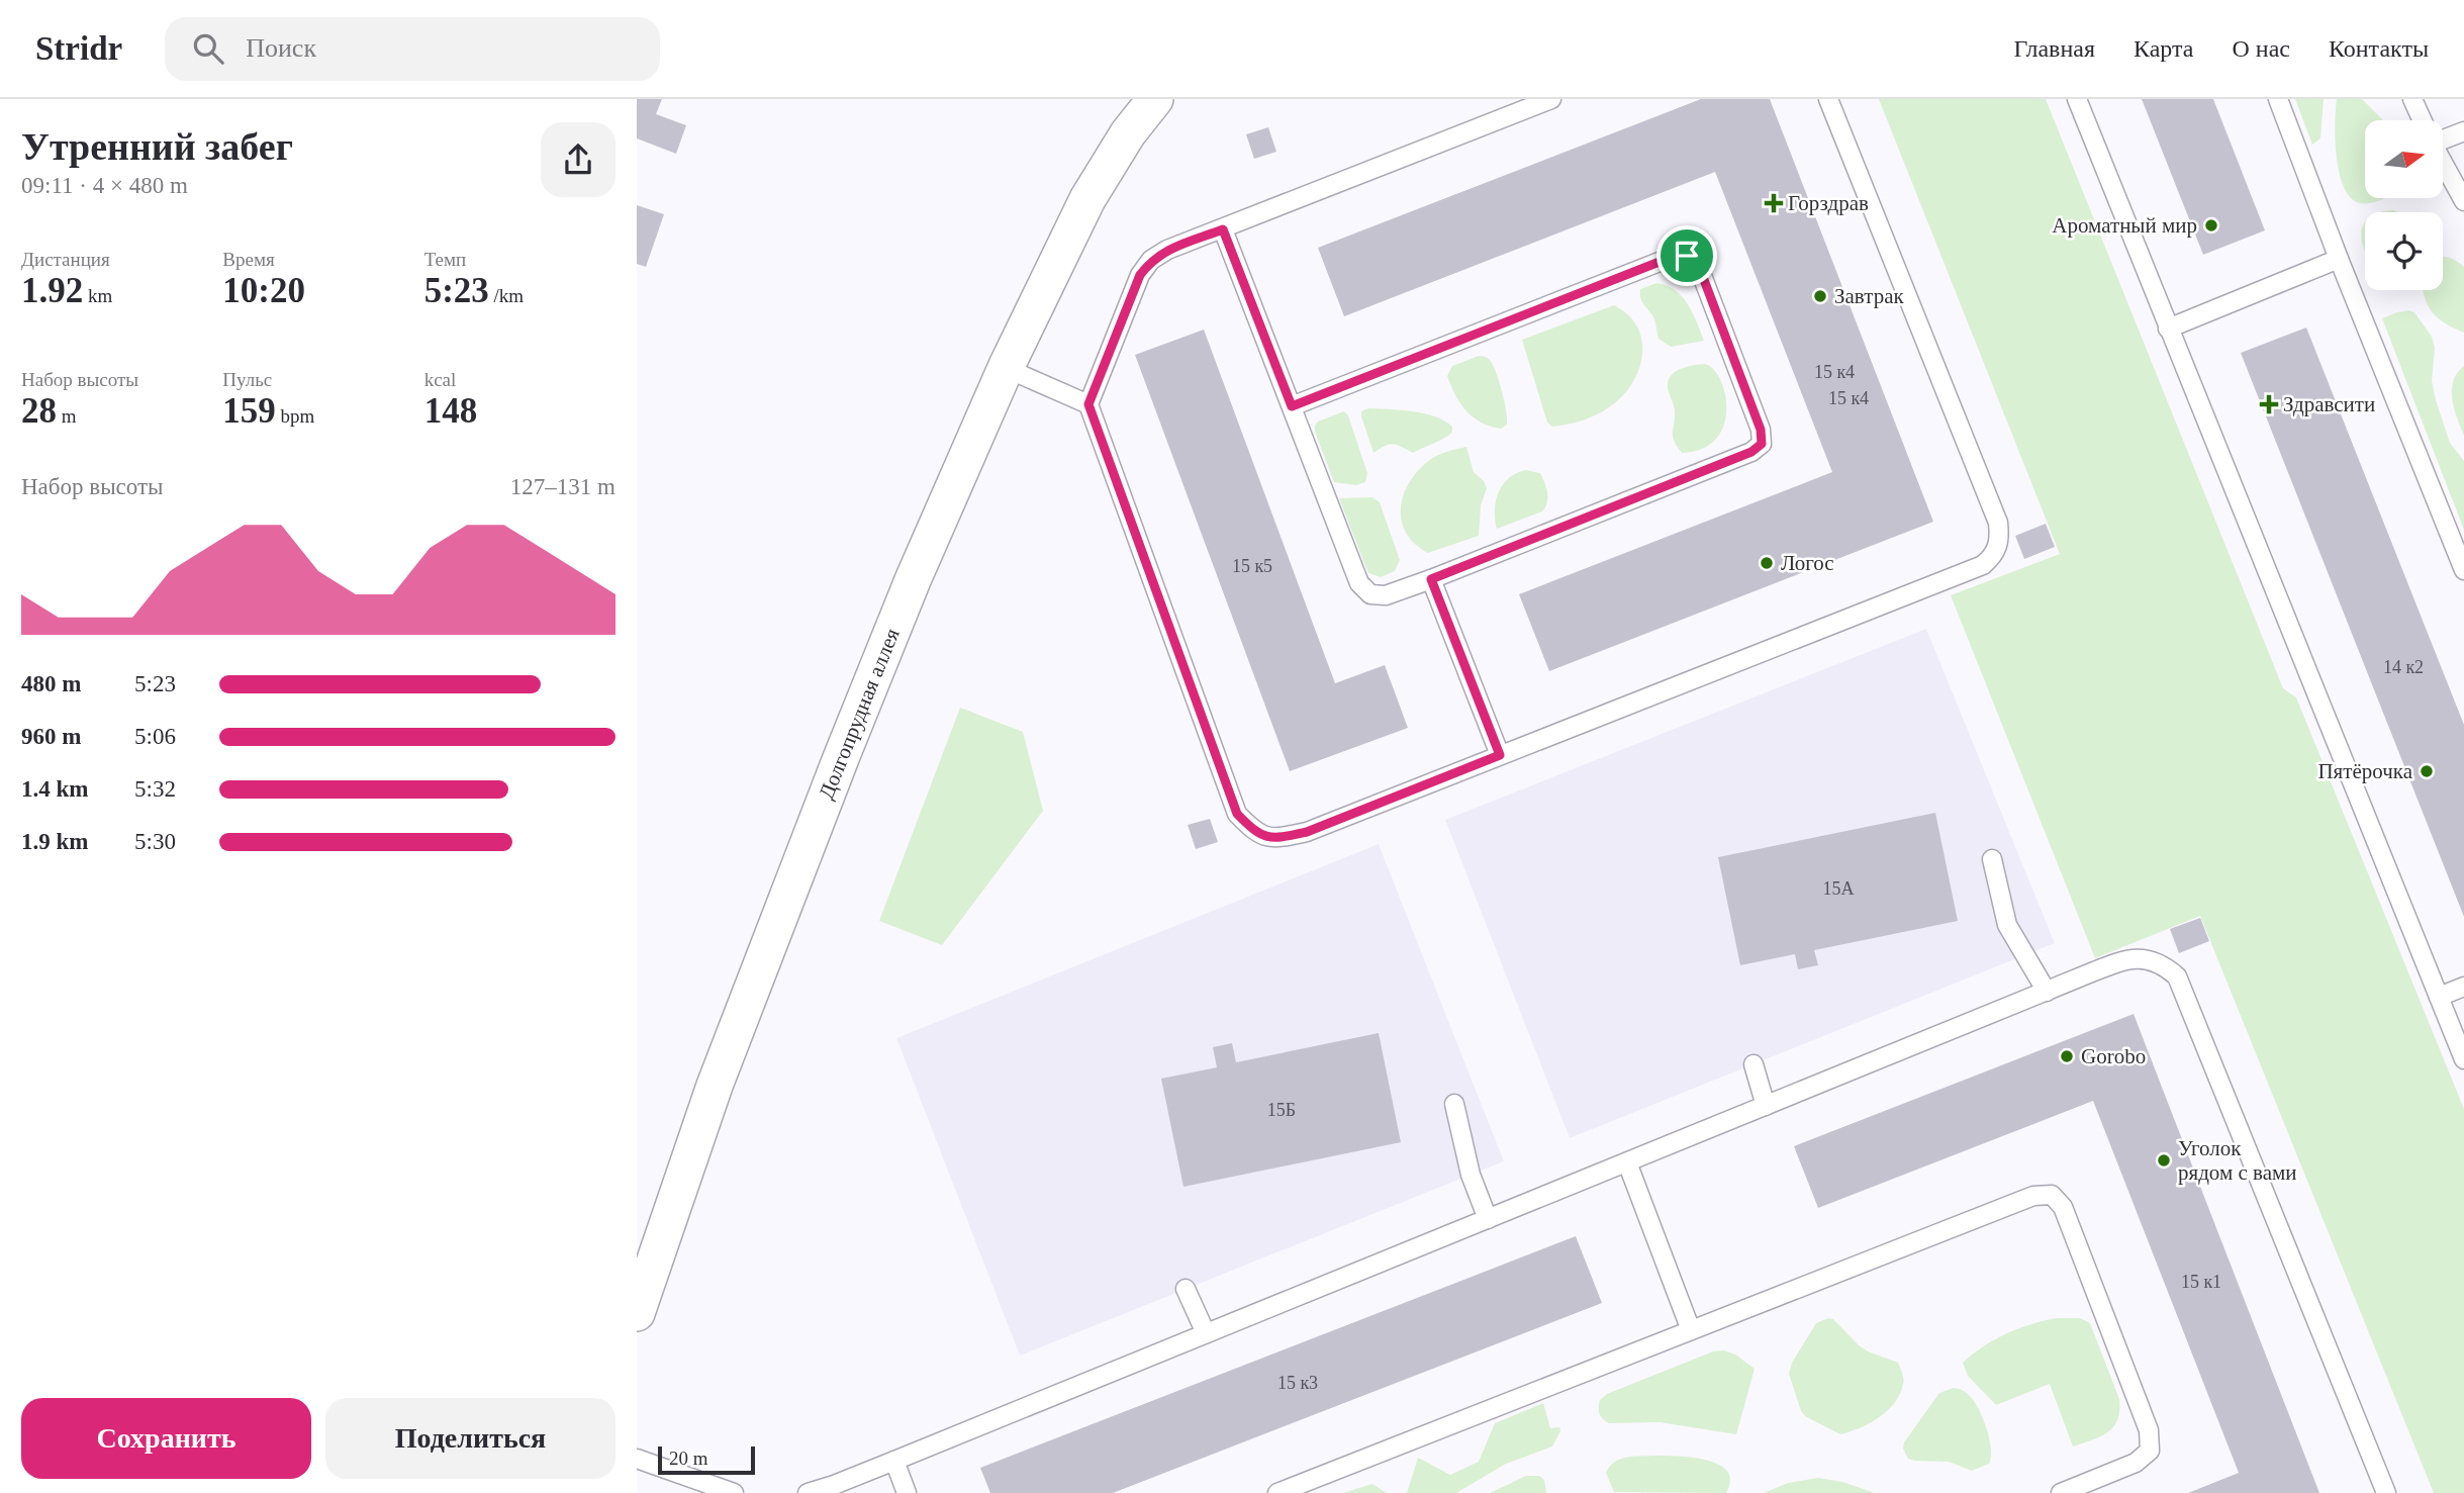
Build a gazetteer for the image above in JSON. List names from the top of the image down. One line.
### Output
{"streets":{"street":["Долгопрудная аллея"]},"places":{"health":["Горздрав","Здравсити"],"other":["Ароматный мир","Завтрак","Логос","Пятёрочка","Gorobo","Уголок рядом с вами"]},"house_numbers":["15 к4","15 к4","15 к5","14 к2","15А","15Б","15 к1","15 к3"],"scale_bar":"20 m","north":"right","page":{"header":"Stridr","search":"Поиск","nav":["Главная","Карта","О нас","Контакты"],"heading":["Утренний забег","09:11 · 4 × 480 m"],"stats":[["Дистанция","1.92 km"],["Время","10:20"],["Темп","5:23 /km"],["Набор высоты","28 m"],["Пульс","159 bpm"],["kcal","148"]],"chart":["Набор высоты","127–131 m"],"list":[{"name":"480 m","note":"5:23"},{"name":"960 m","note":"5:06"},{"name":"1.4 km","note":"5:32"},{"name":"1.9 km","note":"5:30"}],"buttons":["Сохранить","Поделиться"],"scale":"20 m"}}
